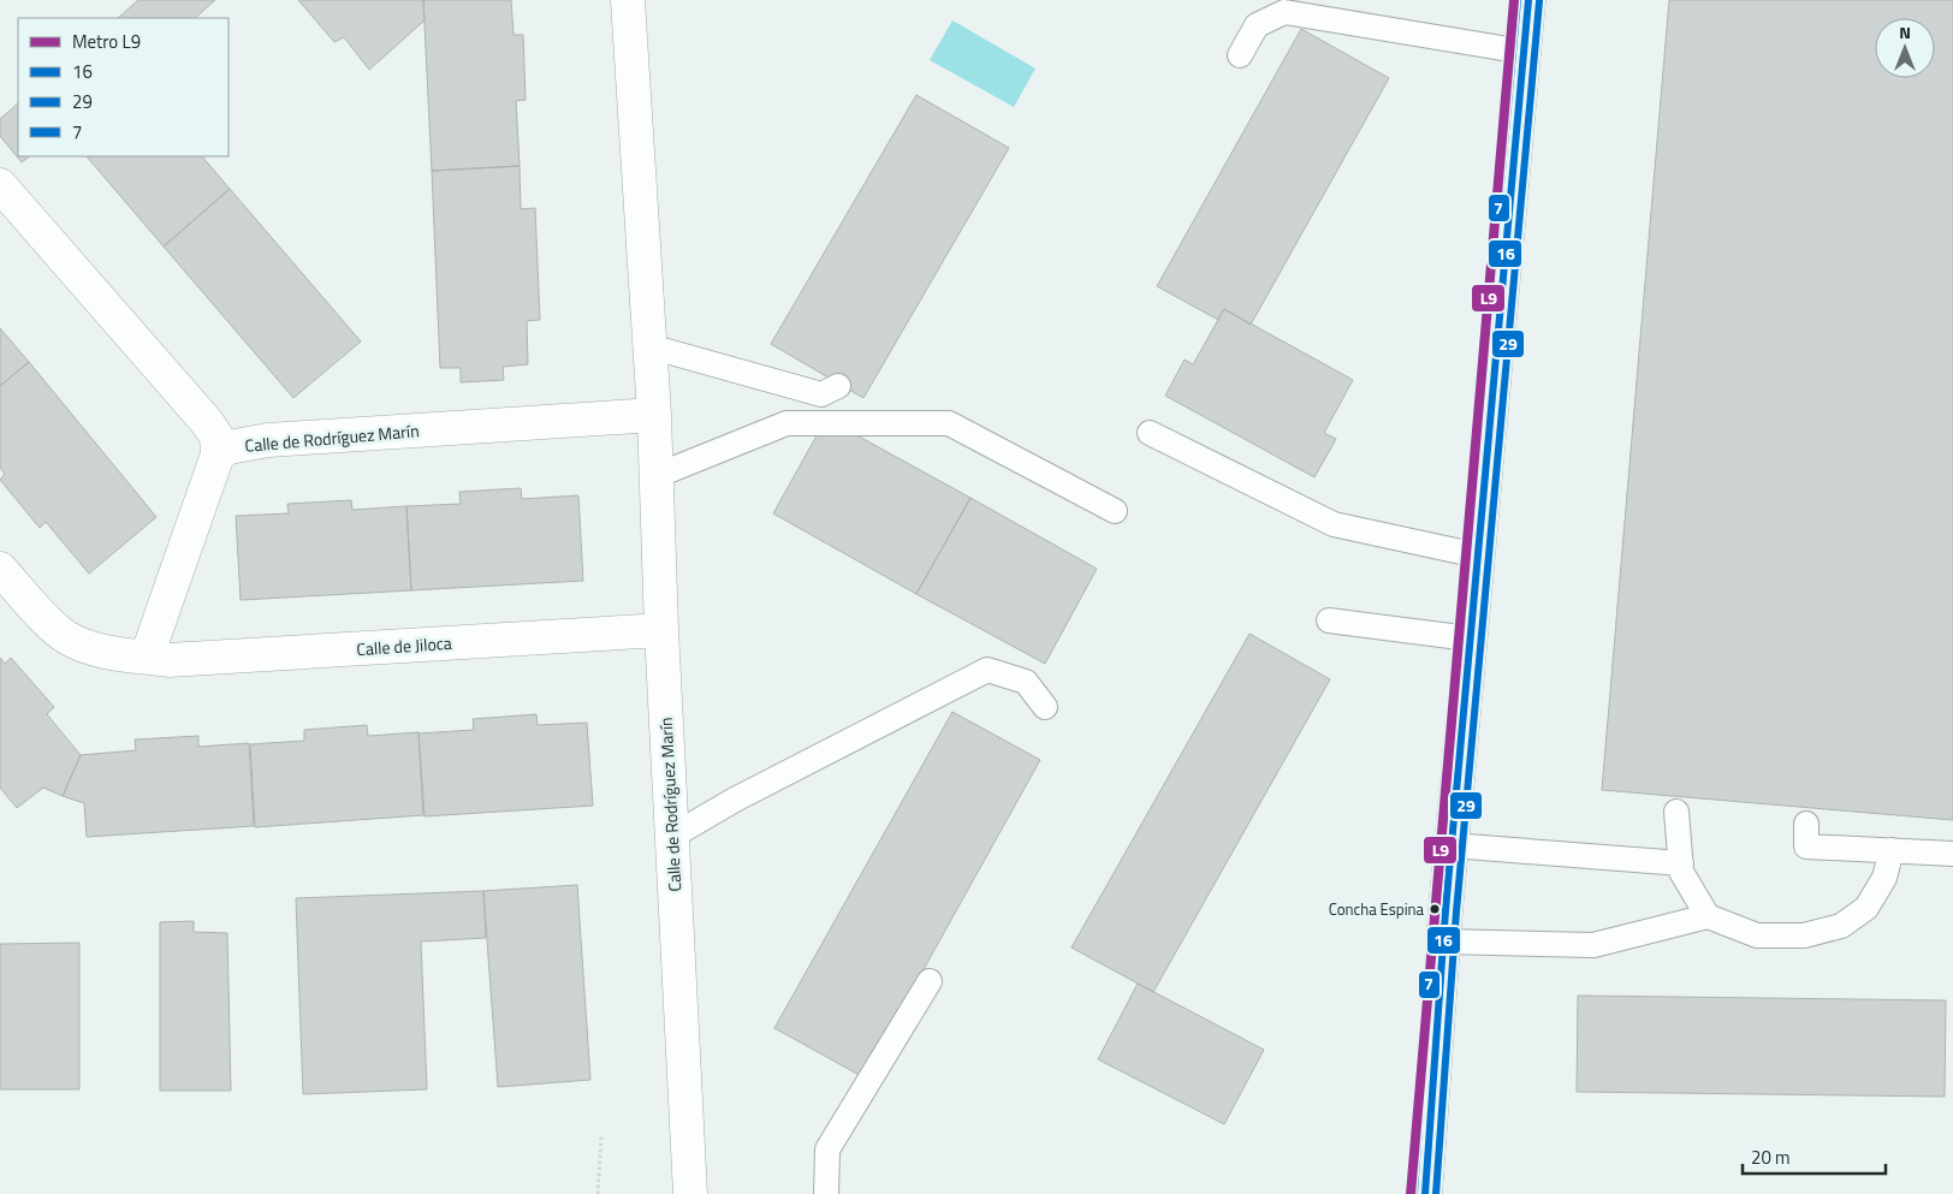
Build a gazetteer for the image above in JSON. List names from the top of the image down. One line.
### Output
{"streets":{"street":["Calle de Rodríguez Marín","Calle de Jiloca"]},"crossings":[["Calle de Rodríguez Marín","Calle de Jiloca"]],"places":["Concha Espina"],"lines":["metro line L9","transit line 16","transit line 7","transit line 29"],"legend":["Metro L9","16","29","7"],"scale_bar":"20 m","north":"top"}
